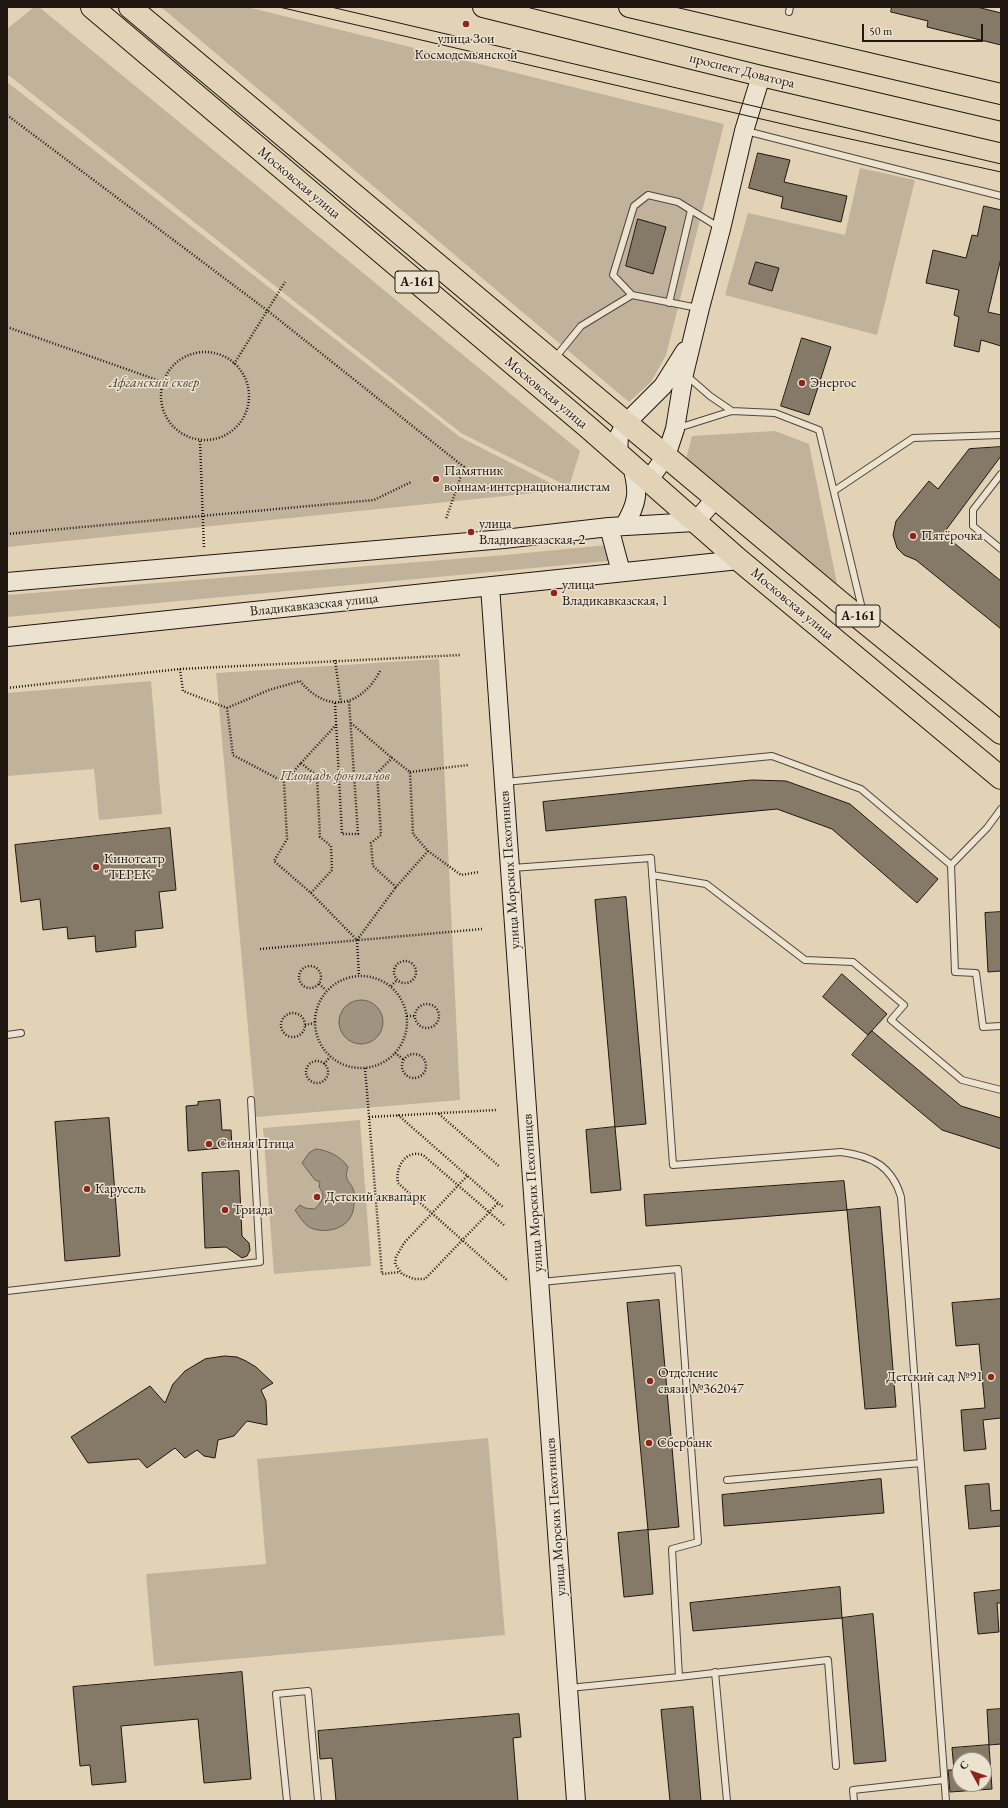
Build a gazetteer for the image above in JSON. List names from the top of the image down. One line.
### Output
{"streets":{"highway":["Московская улица","А-161"],"main road":["проспект Доватора"],"street":["Владикавказская улица","улица Морских Пехотинцев"]},"crossings":[["Московская улица","Владикавказская улица"],["Владикавказская улица","улица Морских Пехотинцев"]],"parks":["Афганский сквер","Площадь фонтанов"],"places":["улица Зои Космодемьянской","Энергос","Памятник воинам-интернационалистам","улица Владикавказская, 2","Пятёрочка","улица Владикавказская, 1","Кинотеатр \"ТЕРЕК\"","Синяя Птица","Карусель","Детский аквапарк","Триада","Детский сад №91","Отделение связи №362047","Сбербанк"],"scale_bar":"50 m","north":"top left"}
